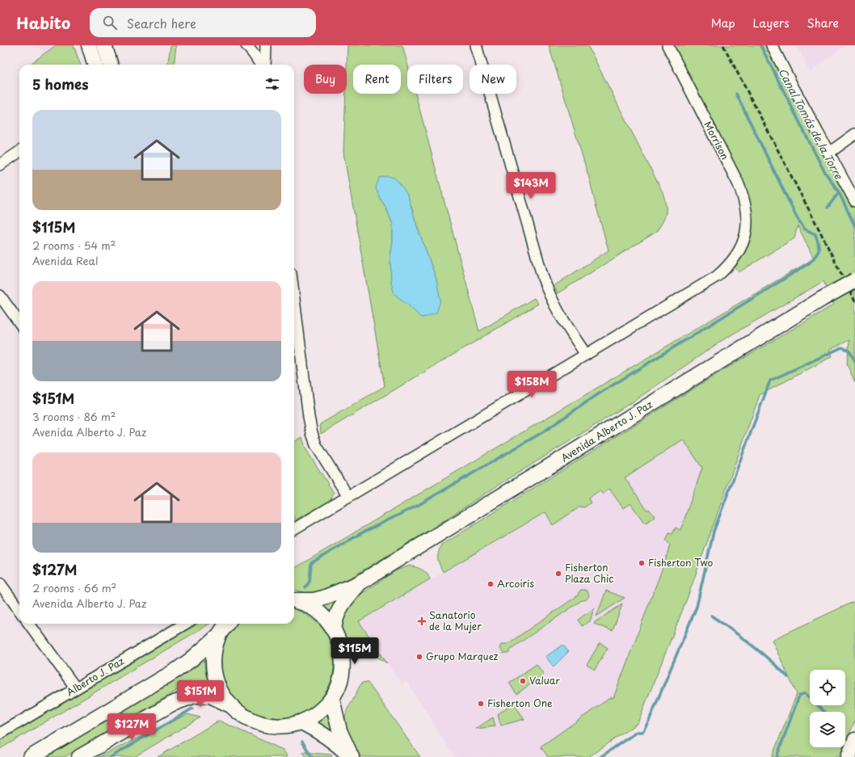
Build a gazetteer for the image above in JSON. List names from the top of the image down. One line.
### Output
{"streets":{"main road":["Avenida Alberto J. Paz"],"street":["Morrison","Alberto J. Paz"]},"water":["Canal Tomás de la Torre"],"places":{"other":["Fisherton Two","Fisherton Plaza Chic","Arcoiris","Grupo Marquez","Valuar","Fisherton One"],"health":["Sanatorio de la Mujer"]},"page":{"header":"Habito","search":"Search here","nav":["Map","Layers","Share"],"chip":["Buy","Rent","Filters","New"],"heading":"5 homes","list":[{"name":"$115M","note":"2 rooms · 54 m² · Avenida Real"},{"name":"$151M","note":"3 rooms · 86 m² · Avenida Alberto J. Paz"},{"name":"$127M","note":"2 rooms · 66 m² · Avenida Alberto J. Paz"}],"price":["$143M","$158M","$115M","$151M","$127M"]}}
